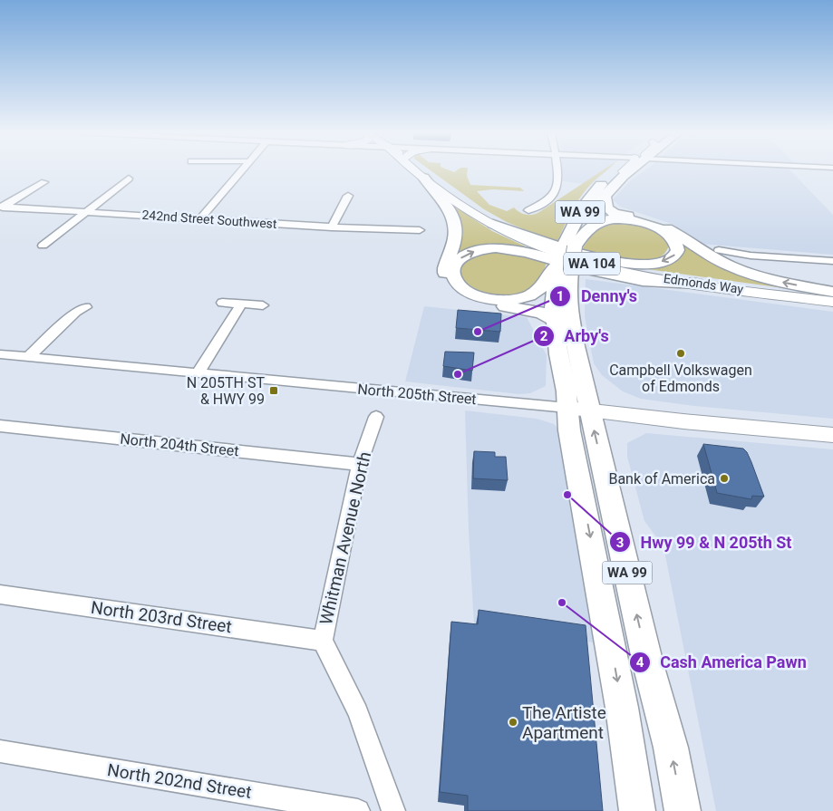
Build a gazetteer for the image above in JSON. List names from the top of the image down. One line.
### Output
{"streets":{"highway":["WA 99"],"main road":["WA 104","Edmonds Way","North 205th Street"],"street":["242nd Street Southwest","North 204th Street","Whitman Avenue North","North 203rd Street","North 202nd Street"]},"crossings":[["WA 99","North 205th Street"],["North 204th Street","Whitman Avenue North"],["Whitman Avenue North","North 203rd Street"]],"places":{"other":["Denny's","Campbell Volkswagen of Edmonds","Arby's","Bank of America","Hwy 99 & N 205th St","Cash America Pawn","The Artiste Apartment"],"transit":["N 205TH ST & HWY 99"]}}
